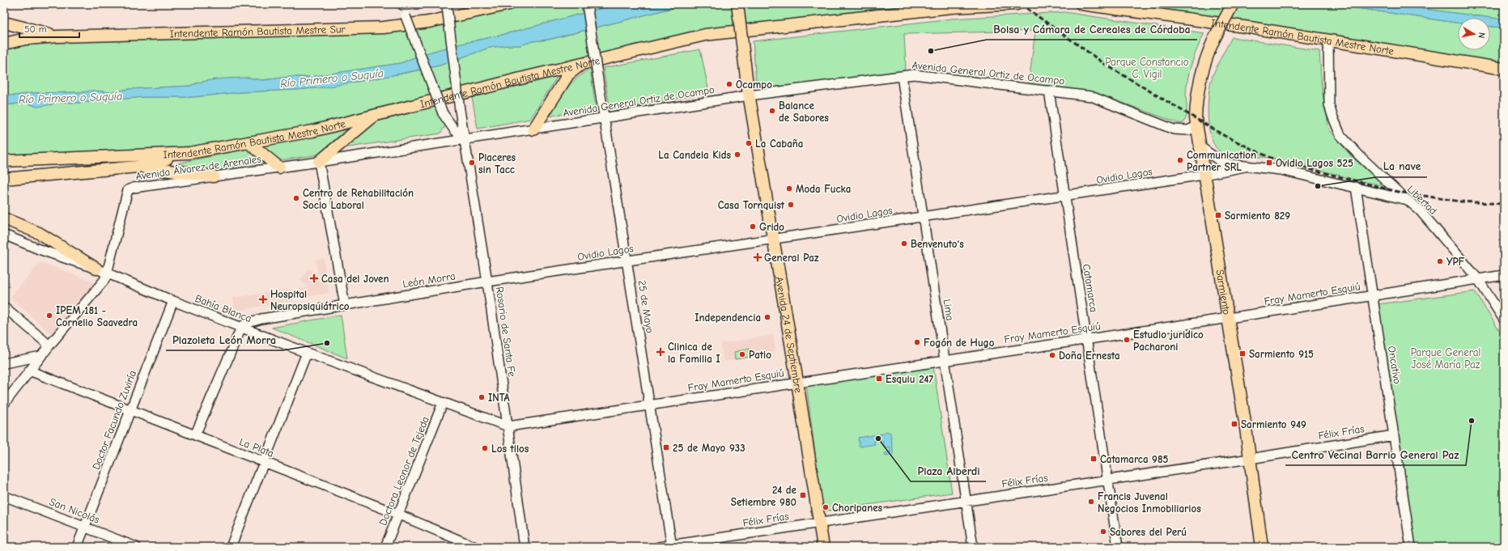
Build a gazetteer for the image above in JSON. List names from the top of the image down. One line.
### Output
{"streets":{"main road":["Intendente Ramón Bautista Mestre Sur","Intendente Ramón Bautista Mestre Norte","Sarmiento","Avenida 24 de Septiembre"],"street":["Avenida General Ortiz de Ocampo","Avenida Álvarez de Arenales","Ovidio Lagos","Libertad","León Morra","Catamarca","Fray Mamerto Esquiú","25 de Mayo","Bahía Blanca","Lima","Rosario de Santa Fe","Oncativo","Doctor Facundo Zuviría","Félix Frías","La Plata","Doctora Leonor de Tejeda","San Nicolás"]},"crossings":[["Intendente Ramón Bautista Mestre Norte","Libertad"],["Avenida General Ortiz de Ocampo","Avenida Álvarez de Arenales"],["Avenida General Ortiz de Ocampo","Catamarca"],["Avenida General Ortiz de Ocampo","Sarmiento"],["Avenida General Ortiz de Ocampo","25 de Mayo"],["Avenida General Ortiz de Ocampo","Lima"],["Avenida General Ortiz de Ocampo","Rosario de Santa Fe"],["Avenida General Ortiz de Ocampo","Avenida 24 de Septiembre"],["Avenida Álvarez de Arenales","Bahía Blanca"],["Avenida Álvarez de Arenales","Rosario de Santa Fe"],["Avenida Álvarez de Arenales","La Plata"],["Ovidio Lagos","Libertad"],["Ovidio Lagos","León Morra"],["Ovidio Lagos","Catamarca"],["Ovidio Lagos","Sarmiento"],["Ovidio Lagos","25 de Mayo"],["Ovidio Lagos","Lima"],["Ovidio Lagos","Rosario de Santa Fe"],["Ovidio Lagos","Avenida 24 de Septiembre"],["Ovidio Lagos","Oncativo"],["Libertad","Fray Mamerto Esquiú"],["León Morra","Bahía Blanca"],["León Morra","Rosario de Santa Fe"],["Catamarca","Fray Mamerto Esquiú"],["Catamarca","Félix Frías"],["Sarmiento","Fray Mamerto Esquiú"],["Sarmiento","Félix Frías"],["Fray Mamerto Esquiú","25 de Mayo"],["Fray Mamerto Esquiú","Bahía Blanca"],["Fray Mamerto Esquiú","Lima"],["Fray Mamerto Esquiú","Rosario de Santa Fe"],["Fray Mamerto Esquiú","Avenida 24 de Septiembre"],["Fray Mamerto Esquiú","Oncativo"],["25 de Mayo","Félix Frías"],["Bahía Blanca","Rosario de Santa Fe"],["Bahía Blanca","Doctor Facundo Zuviría"],["Bahía Blanca","Doctora Leonor de Tejeda"],["Lima","Félix Frías"],["Avenida 24 de Septiembre","Félix Frías"],["Oncativo","Félix Frías"],["Doctor Facundo Zuviría","La Plata"],["Doctor Facundo Zuviría","San Nicolás"],["La Plata","Doctora Leonor de Tejeda"]],"water":["Río Primero o Suquía"],"parks":["Parque Constancio C. Vigil","Parque General José María Paz"],"places":{"other":["Bolsa y Cámara de Cereales de Córdoba","Ocampo","Balance de Sabores","La Cabaña","La Candela Kids","Communication Partner SRL","Placeres sin Tacc","La nave","Moda Fucka","Centro de Rehabilitación Socio Laboral","Casa Tornquist","Grido","Benvenuto's","YPF","IPEM 181 - Cornelio Saavedra","Independencia","Estudio juridico Pacharoni","Fogón de Hugo","Plazoleta León Morra","Patio","Doña Ernesta","INTA","Centro Vecinal Barrio General Paz","Plaza Alberdi","Los tilos","Francis Juvenal Negocios Inmobiliarios","Choripanes","Sabores del Perú"],"transit":["Ovidio Lagos 525","Sarmiento 829","Sarmiento 915","Esquiu 247","Sarmiento 949","25 de Mayo 933","Catamarca 985","24 de Setiembre 980"],"health":["General Paz","Casa del Joven","Hospital Neuropsiquiátrico","Clinica de la Familia I"]},"scale_bar":"50 m","north":"right"}
